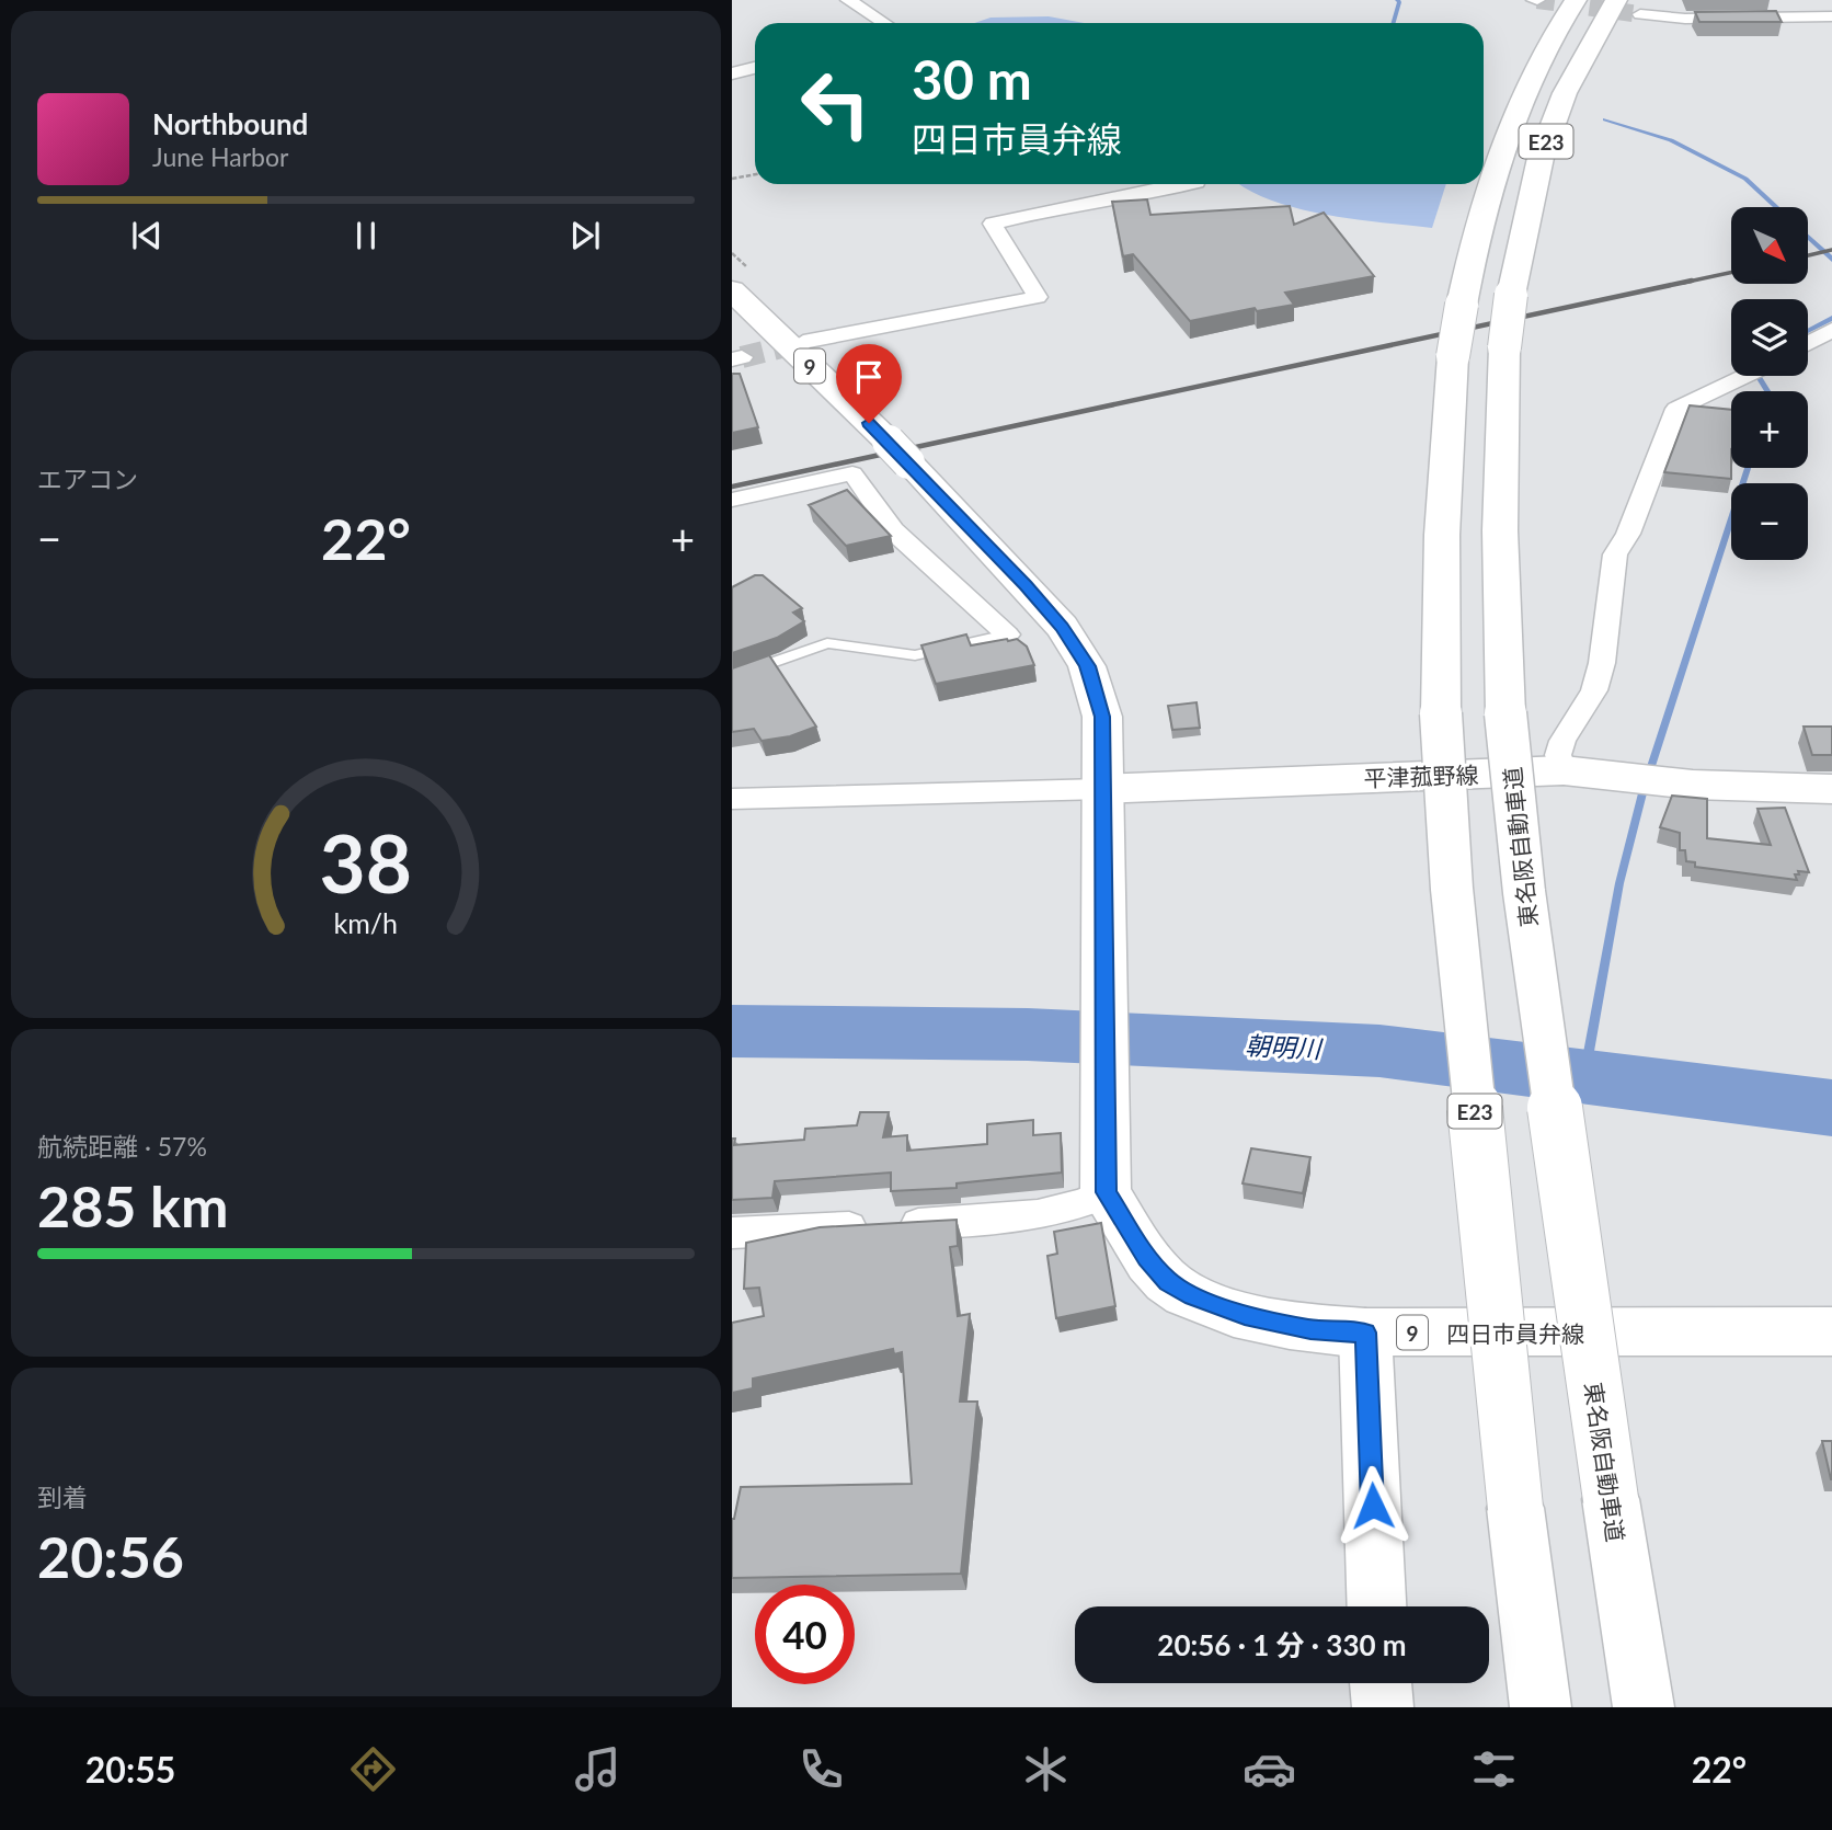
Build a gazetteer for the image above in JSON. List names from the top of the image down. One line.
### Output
{"streets":{"main road":["E23","9","平津菰野線","東名阪自動車道","四日市員弁線"]},"crossings":[["9","平津菰野線"],["9","四日市員弁線"]],"water":["朝明川"],"north":"bottom right","page":{"turn":["30 m","四日市員弁線"],"song":["Northbound","June Harbor"],"map_buttons":["+","−"],"tile":["エアコン",["航続距離 · 57%","285 km"],["到着","20:56"]],"heat":["−","22°","+"],"limit":"40","trip":"20:56 · 1 分 · 330 m","tabs":["20:55","22°"],"gauge":["38","km/h"]}}
